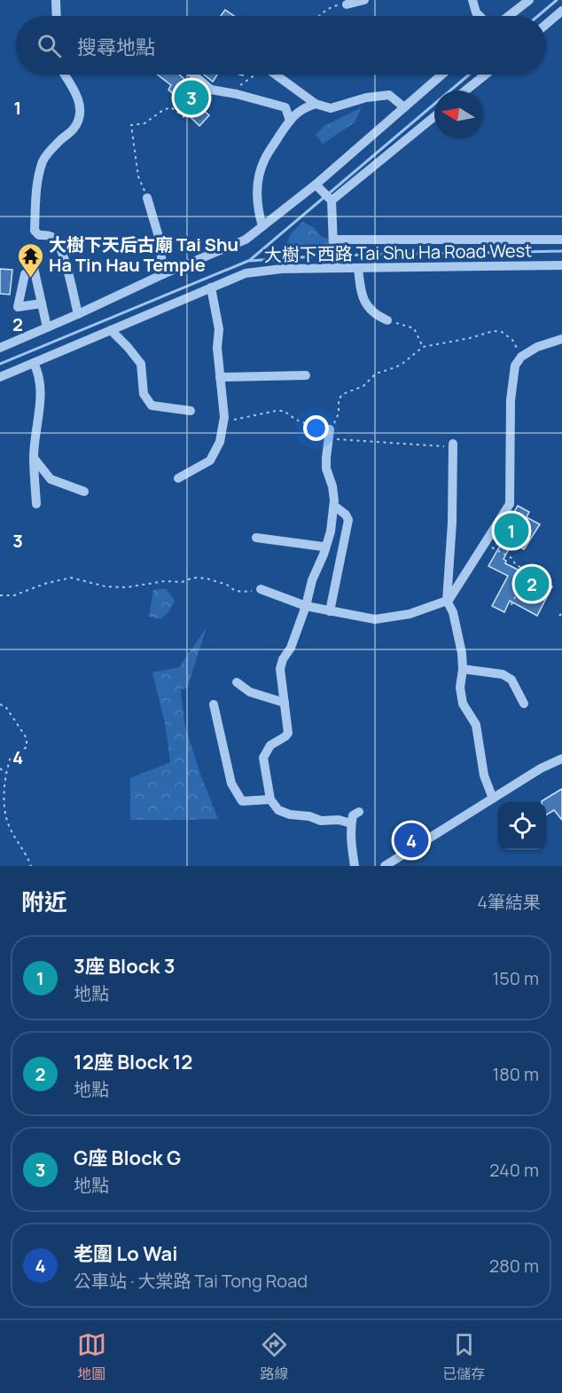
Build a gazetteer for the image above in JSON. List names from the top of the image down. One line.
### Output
{"streets":{"street":["大樹下西路 Tai Shu Ha Road West"]},"places":{"temple":["大樹下天后古廟 Tai Shu Ha Tin Hau Temple"]},"north":"left","page":{"search":"搜尋地點","pins":["3","1","2","4"],"heading":["附近","4筆結果"],"list":[{"mark":"1","name":"3座 Block 3","note":"地點","value":"150 m"},{"mark":"2","name":"12座 Block 12","note":"地點","value":"180 m"},{"mark":"3","name":"G座 Block G","note":"地點","value":"240 m"},{"mark":"4","name":"老圍 Lo Wai","note":"公車站 · 大棠路 Tai Tong Road","value":"280 m"}],"nav":["地圖","路線","已儲存"]},"grid":{"rows":["1","2","3","4"]}}
